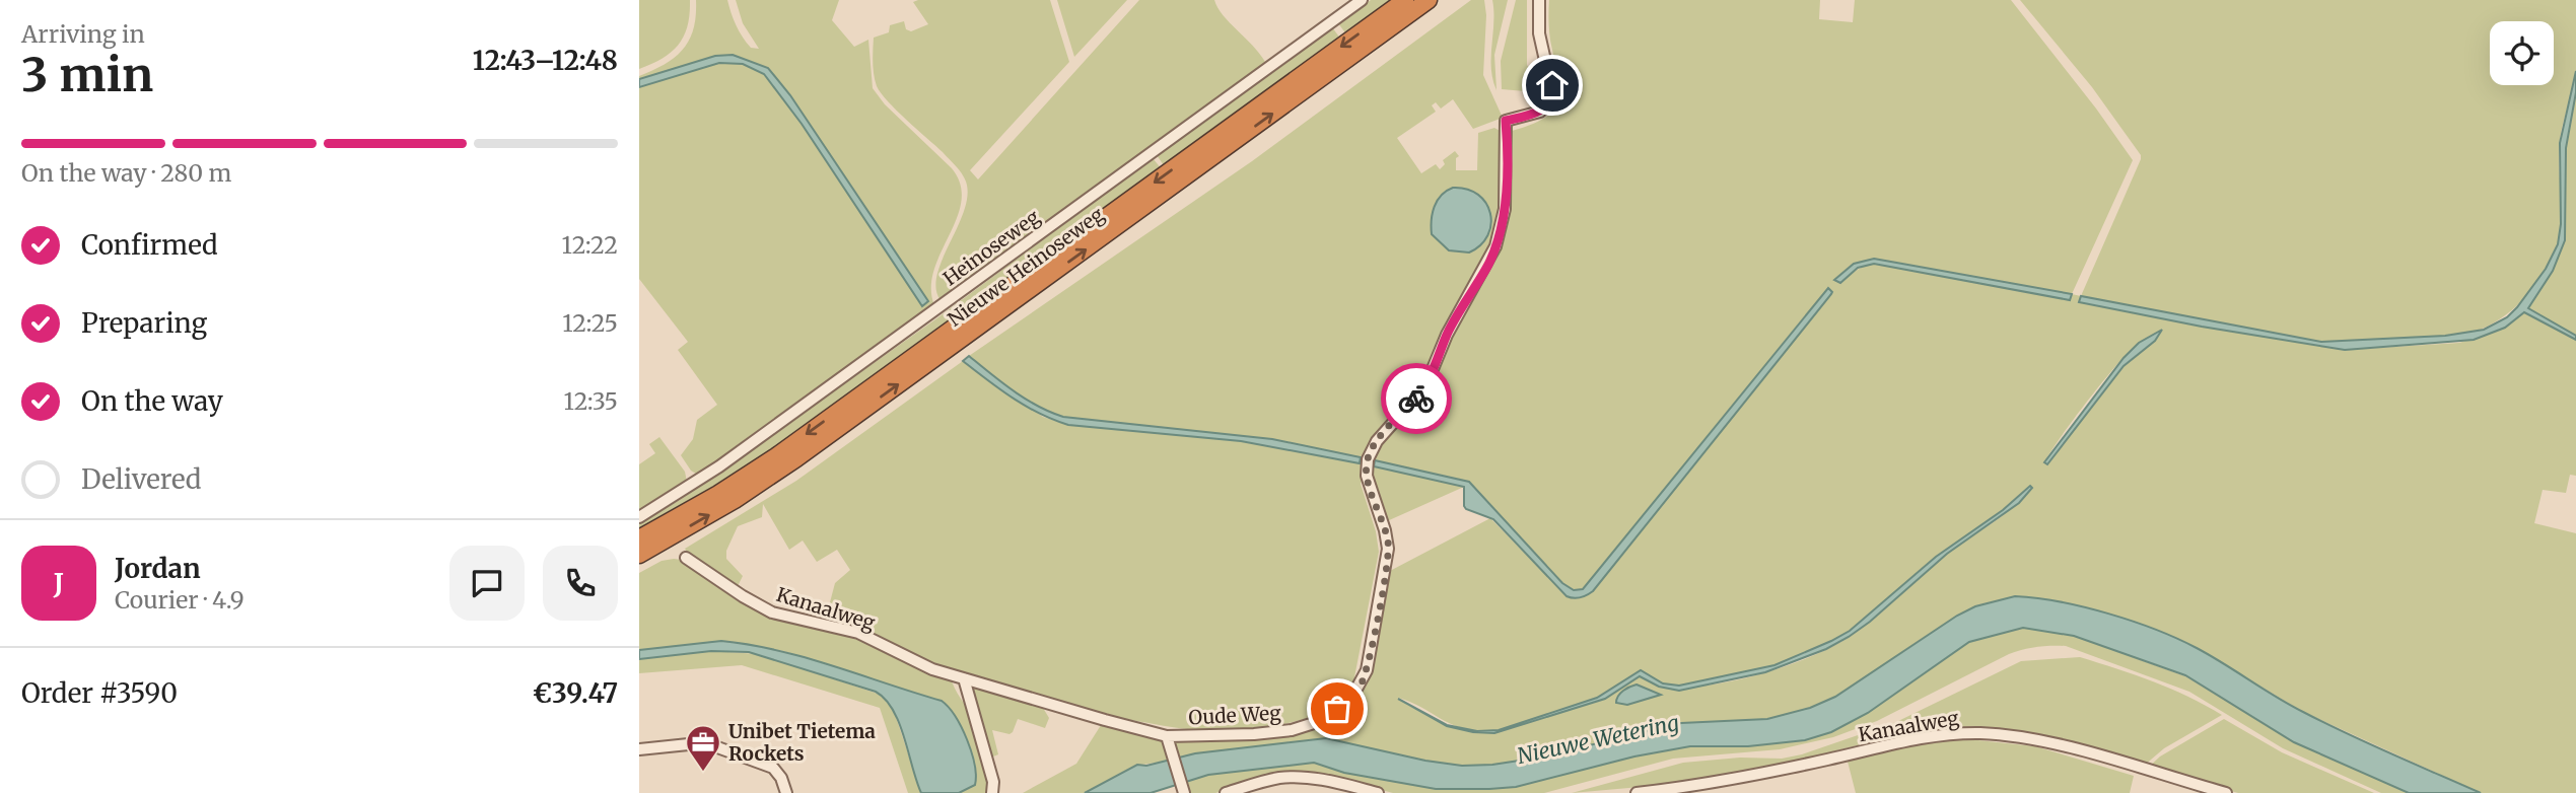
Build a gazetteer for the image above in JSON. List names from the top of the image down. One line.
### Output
{"streets":{"highway":["Nieuwe Heinoseweg"],"street":["Heinoseweg","Kanaalweg","Oude Weg"]},"crossings":[["Kanaalweg","Oude Weg"]],"water":["Nieuwe Wetering"],"places":{"office":["Unibet Tietema Rockets"]},"page":{"heading":["3 min","Arriving in","12:43–12:48"],"panel":["Jordan","Courier · 4.9","Order #3590","€39.47"],"bar":"On the way · 280 m","list":[["Confirmed","12:22"],["Preparing","12:25"],["On the way","12:35"],"Delivered"],"round":"J"}}
